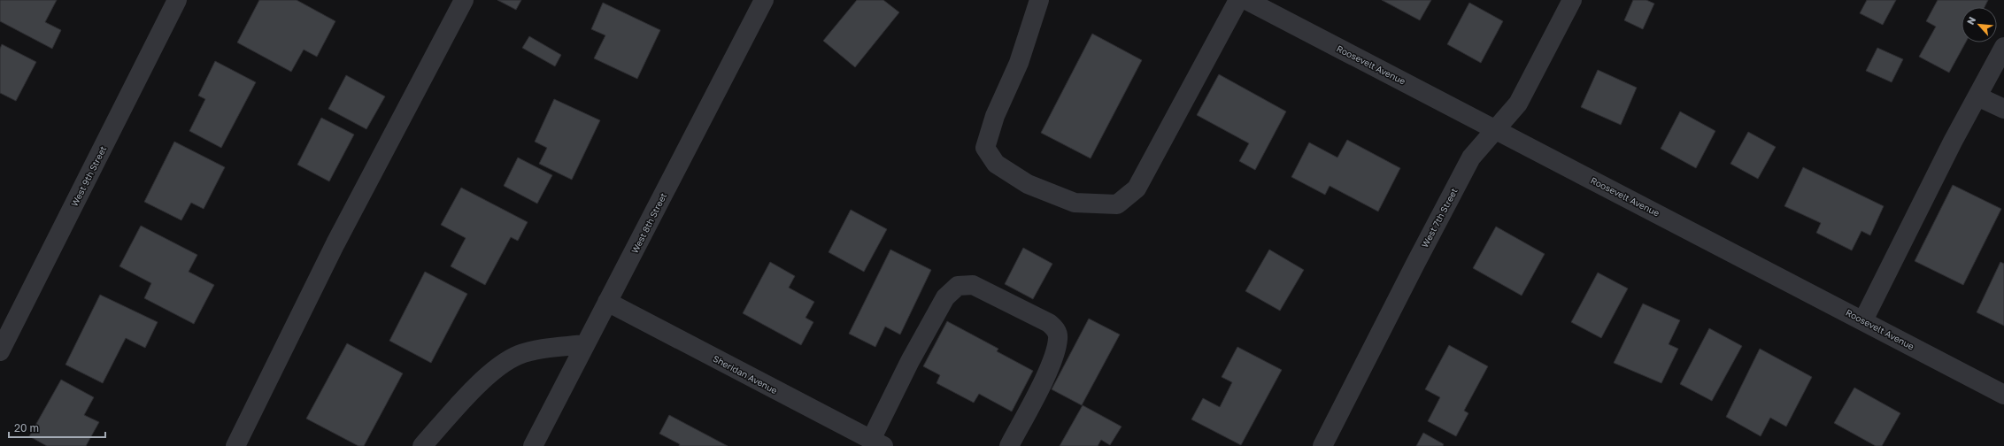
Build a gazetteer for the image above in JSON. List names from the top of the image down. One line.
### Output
{"streets":{"street":["Roosevelt Avenue","West 9th Street","West 7th Street","West 8th Street","Sheridan Avenue"]},"crossings":[["Roosevelt Avenue","West 7th Street"],["West 8th Street","Sheridan Avenue"]],"scale_bar":"20 m","north":"top left"}
